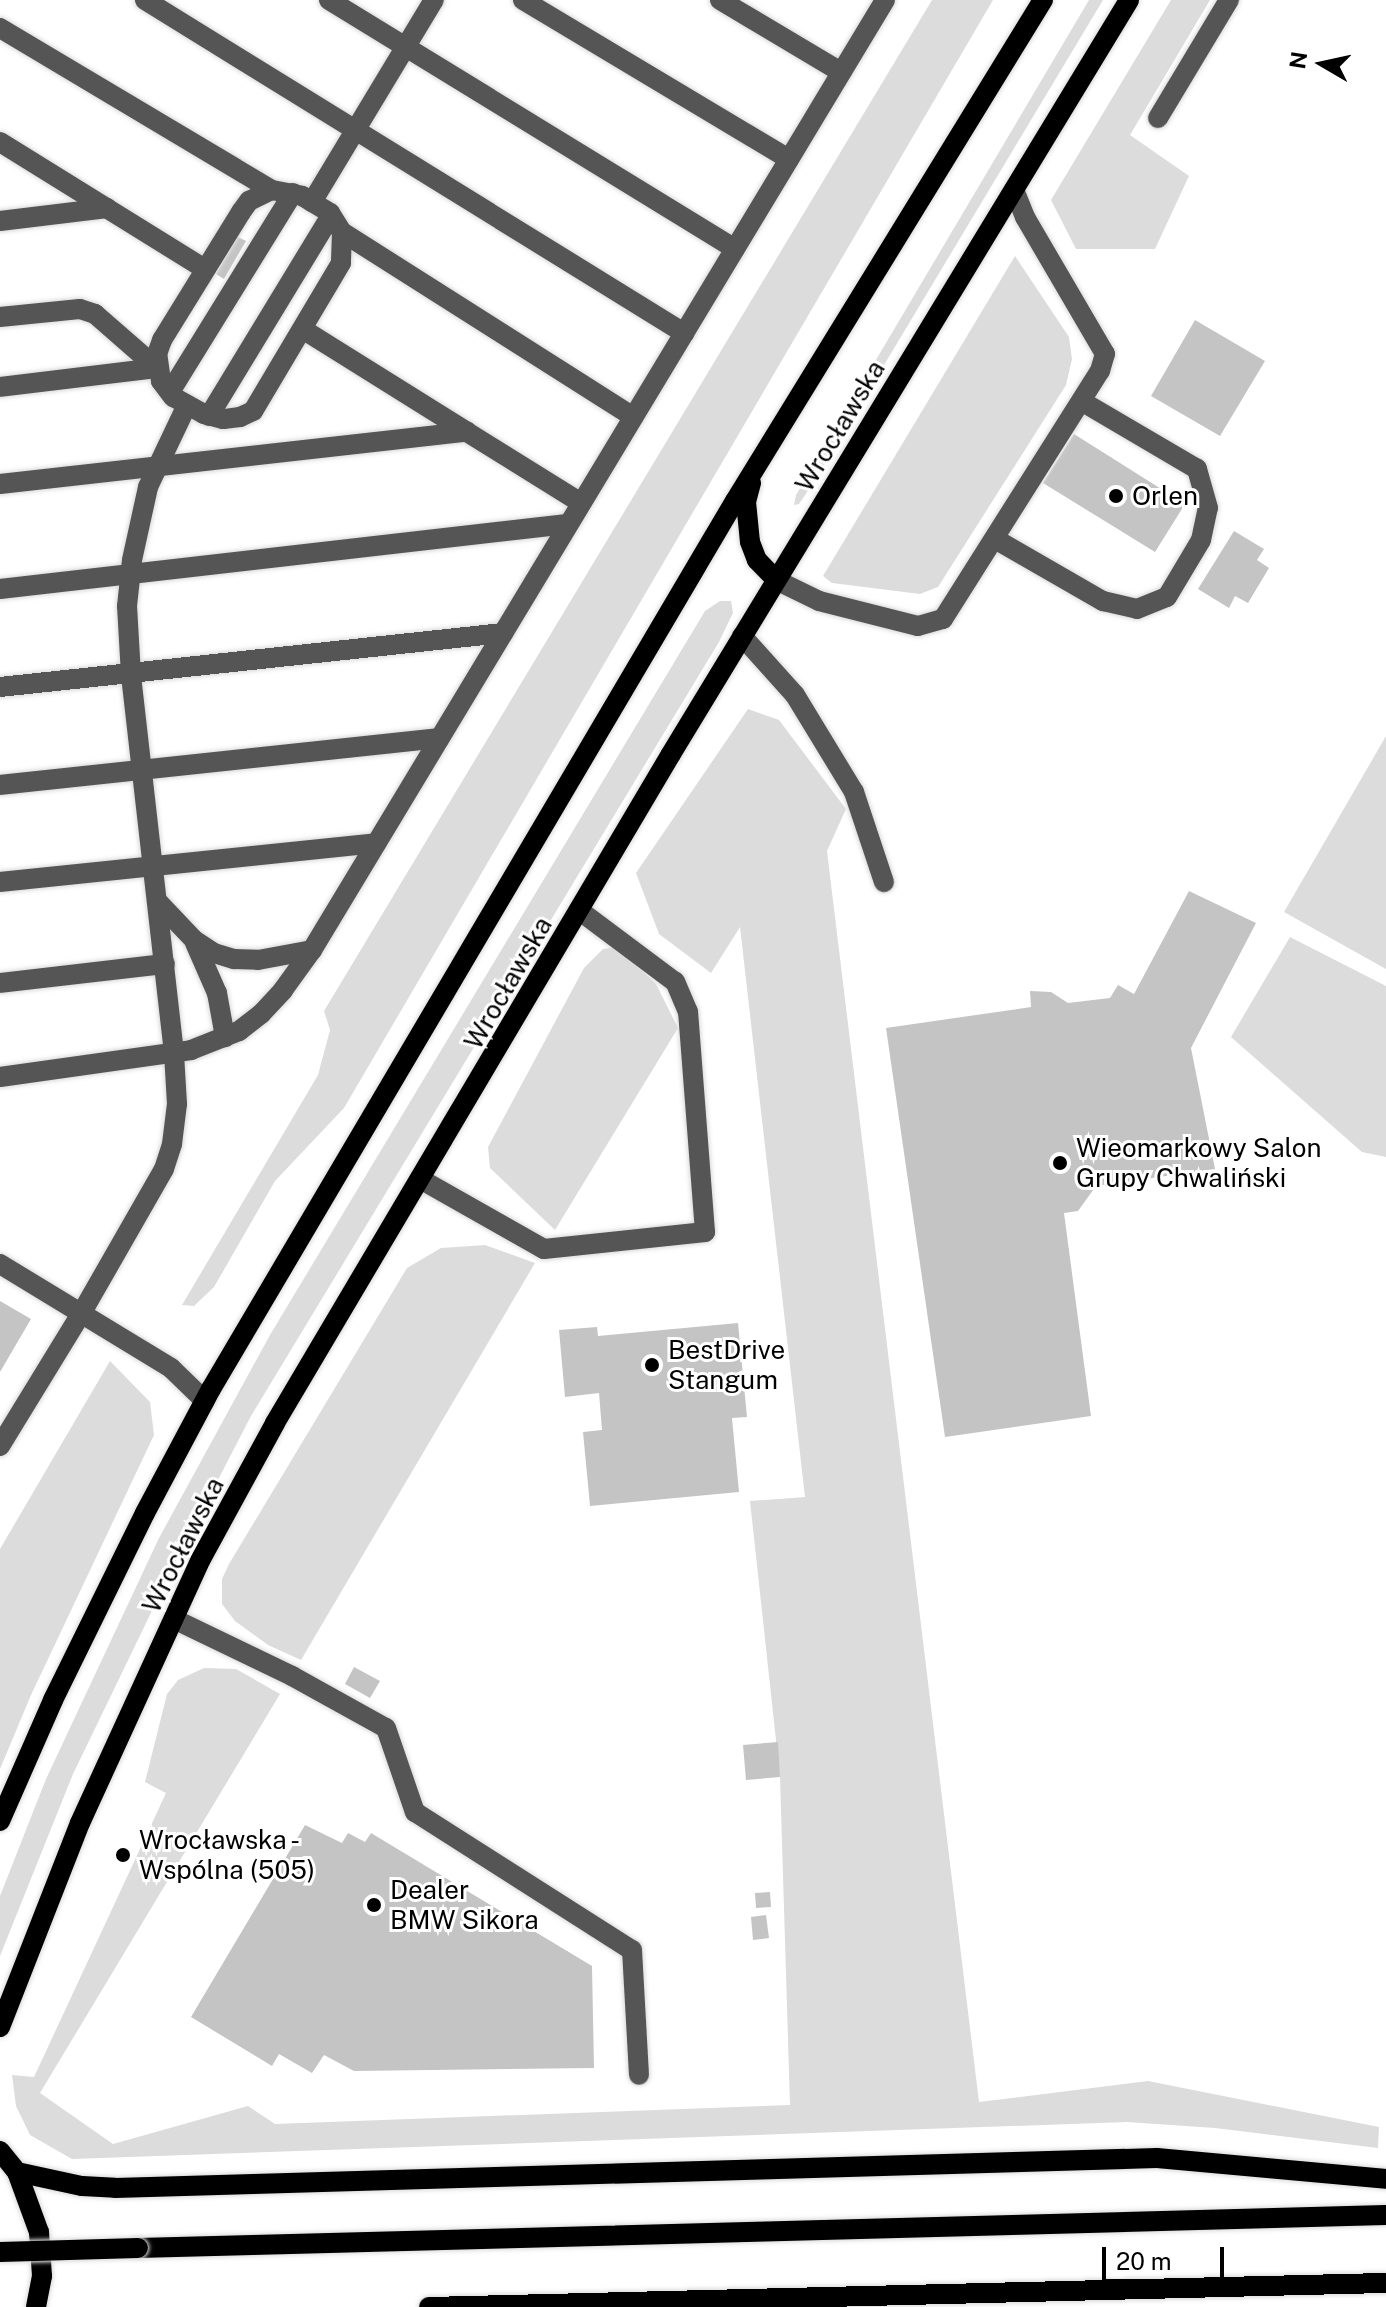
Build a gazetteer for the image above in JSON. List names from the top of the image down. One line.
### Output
{"streets":{"main road":["Wrocławska"]},"places":["Orlen","Wieomarkowy Salon Grupy Chwaliński","BestDrive Stangum","Wrocławska - Wspólna (505)","Dealer BMW Sikora"],"scale_bar":"20 m","north":"left"}
